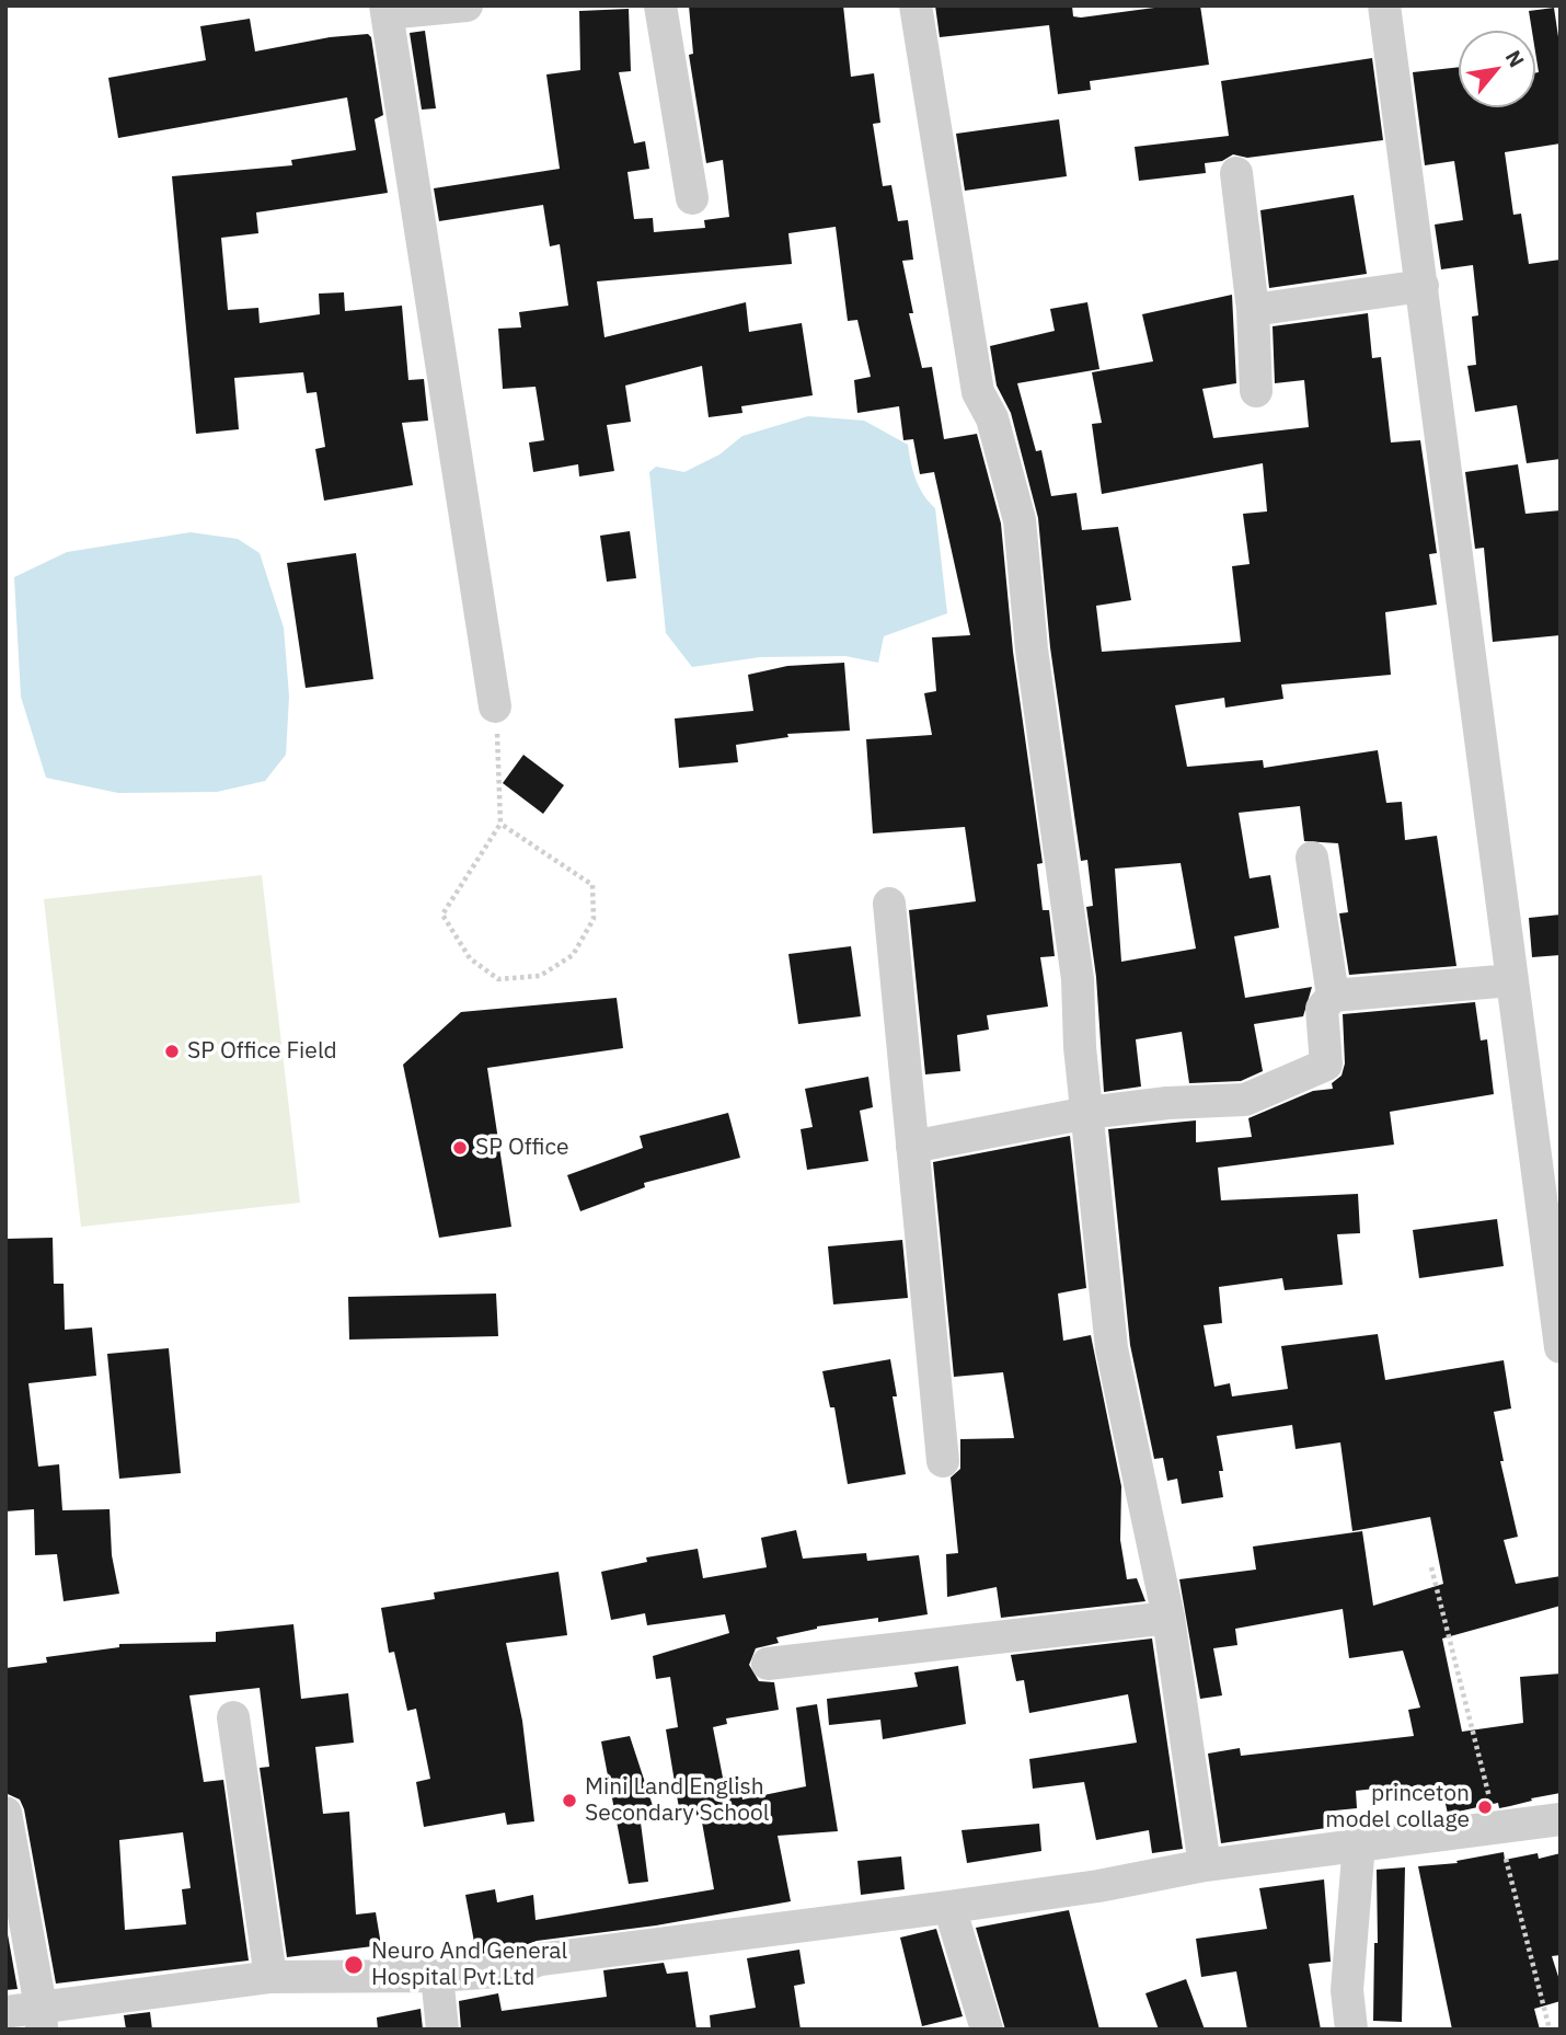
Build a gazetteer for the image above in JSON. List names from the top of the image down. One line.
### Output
{"places":["SP Office Field","SP Office","Mini Land English Secondary School","princeton model collage","Neuro And General Hospital Pvt.Ltd"],"north":"top right"}
